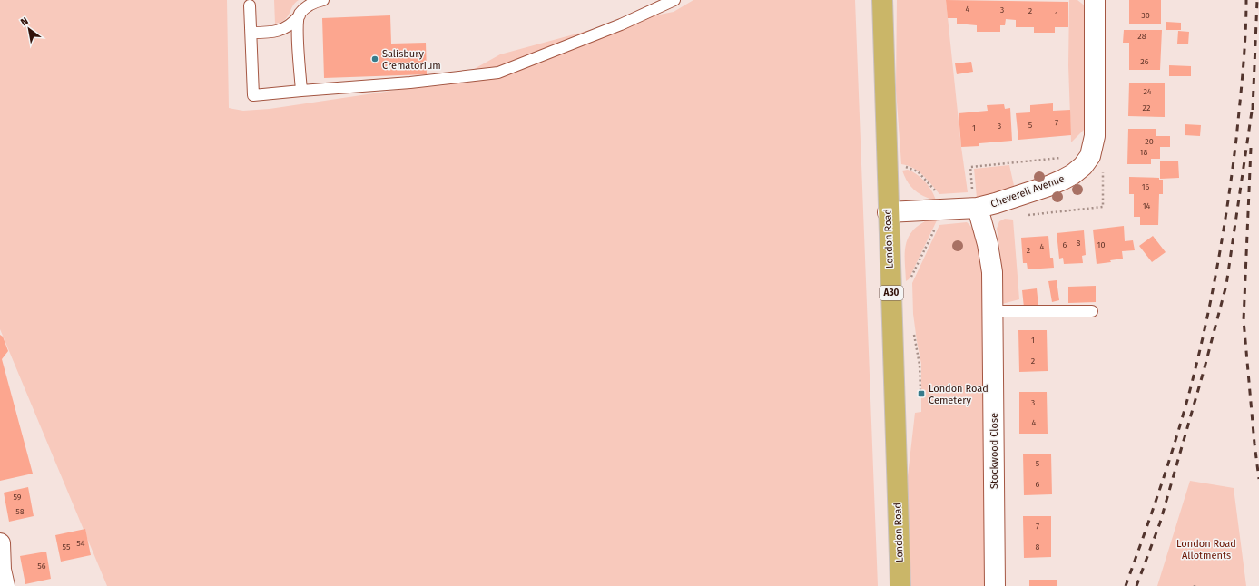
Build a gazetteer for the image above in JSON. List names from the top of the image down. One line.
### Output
{"streets":{"highway":["London Road","A30"],"street":["Cheverell Avenue","Stockwood Close"]},"crossings":[["Cheverell Avenue","London Road"],["Cheverell Avenue","Stockwood Close"]],"parks":["London Road Allotments"],"places":{"other":["Salisbury Crematorium"],"transit":["London Road Cemetery"]},"house_numbers":["4","3","2","1","30","28","26","24","22","7","5","3","1","20","18","16","14","8","6","10","4","2","1","2","3","4","5","6","59","58","7","54","55","8","56"],"north":"top left"}
